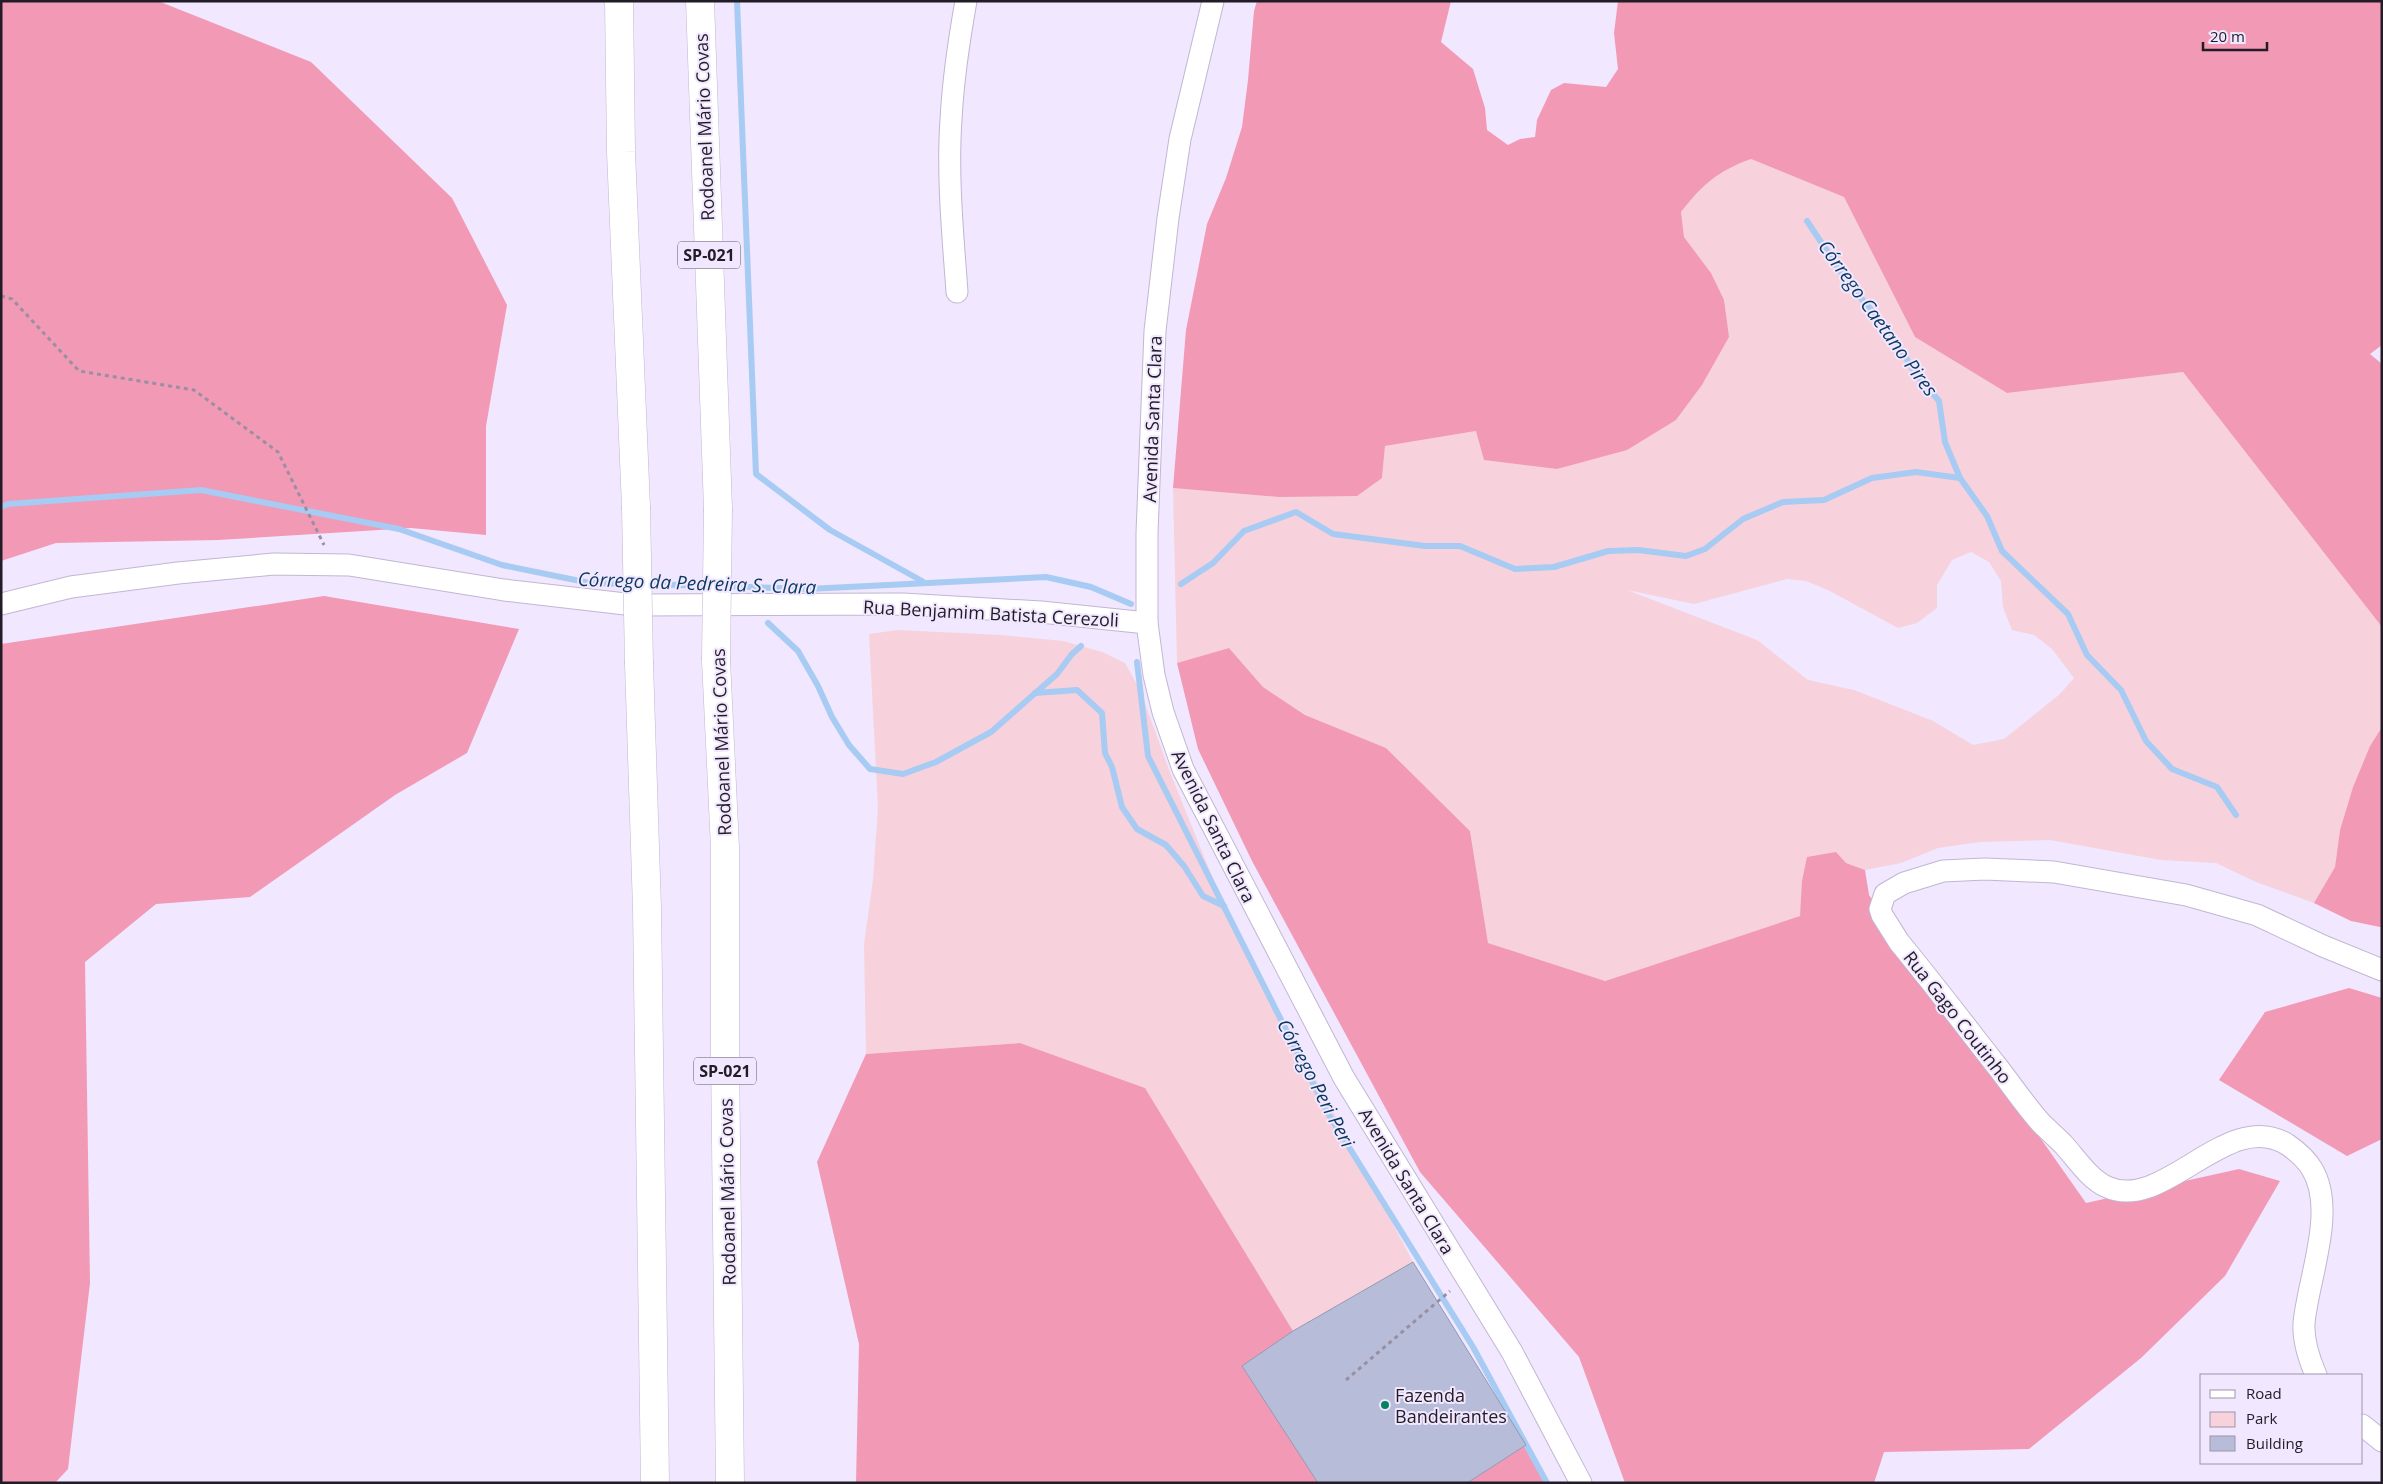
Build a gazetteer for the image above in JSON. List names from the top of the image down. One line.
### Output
{"streets":{"highway":["Rodoanel Mário Covas","SP-021"],"street":["Avenida Santa Clara","Rua Benjamim Batista Cerezoli","Rua Gago Coutinho"]},"crossings":[["Avenida Santa Clara","Rua Benjamim Batista Cerezoli"]],"water":["Córrego Caetano Pires","Córrego da Pedreira S. Clara","Córrego Peri Peri"],"places":["Fazenda Bandeirantes"],"legend":["Road","Park","Building"],"scale_bar":"20 m"}
